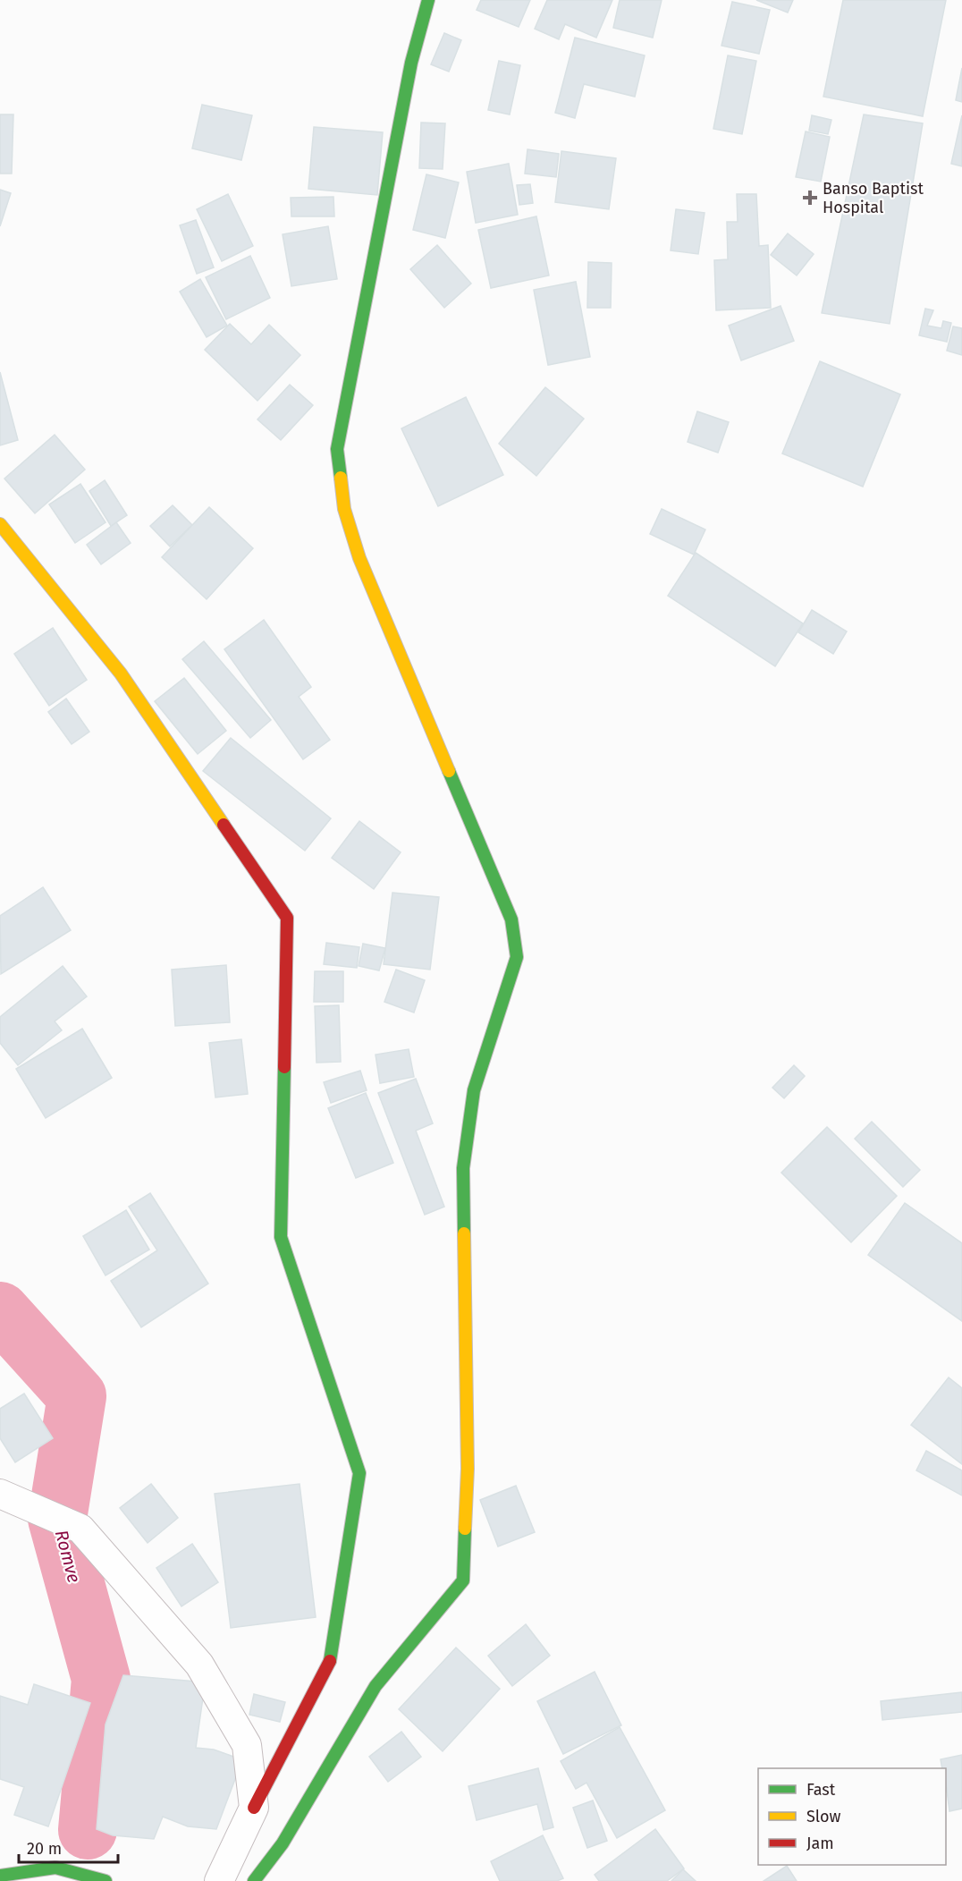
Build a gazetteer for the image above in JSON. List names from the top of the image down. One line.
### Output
{"water":["Romve"],"places":{"health":["Banso Baptist Hospital"]},"legend":["Fast","Slow","Jam"],"scale_bar":"20 m"}
